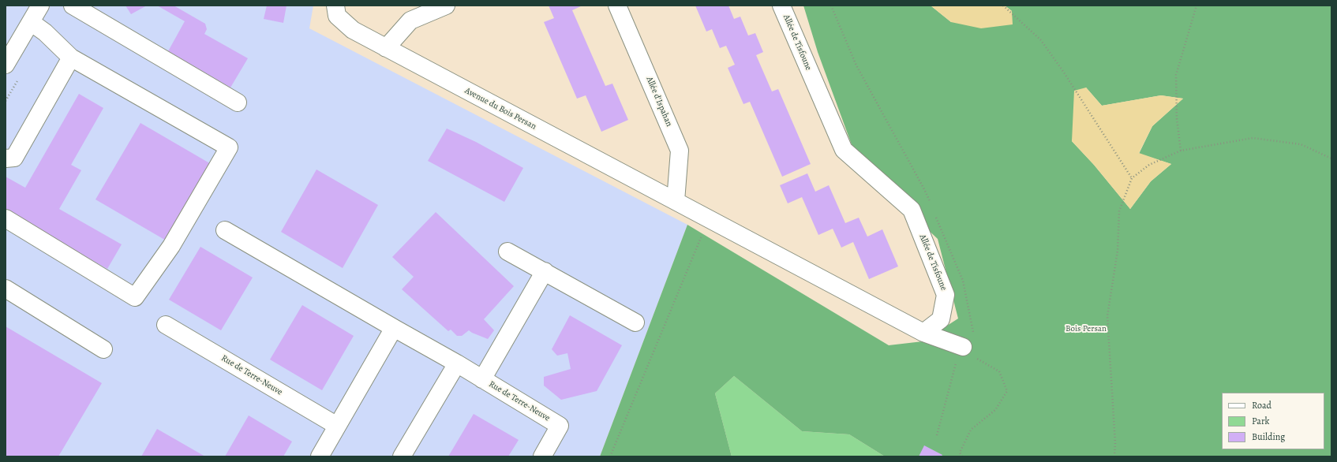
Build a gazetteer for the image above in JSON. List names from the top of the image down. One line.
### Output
{"streets":{"street":["Allée de Tisfoune","Allée d'Ispahan","Avenue du Bois Persan","Rue de Terre-Neuve"]},"crossings":[["Allée d'Ispahan","Avenue du Bois Persan"]],"parks":["Bois Persan"],"legend":["Road","Park","Building"]}
